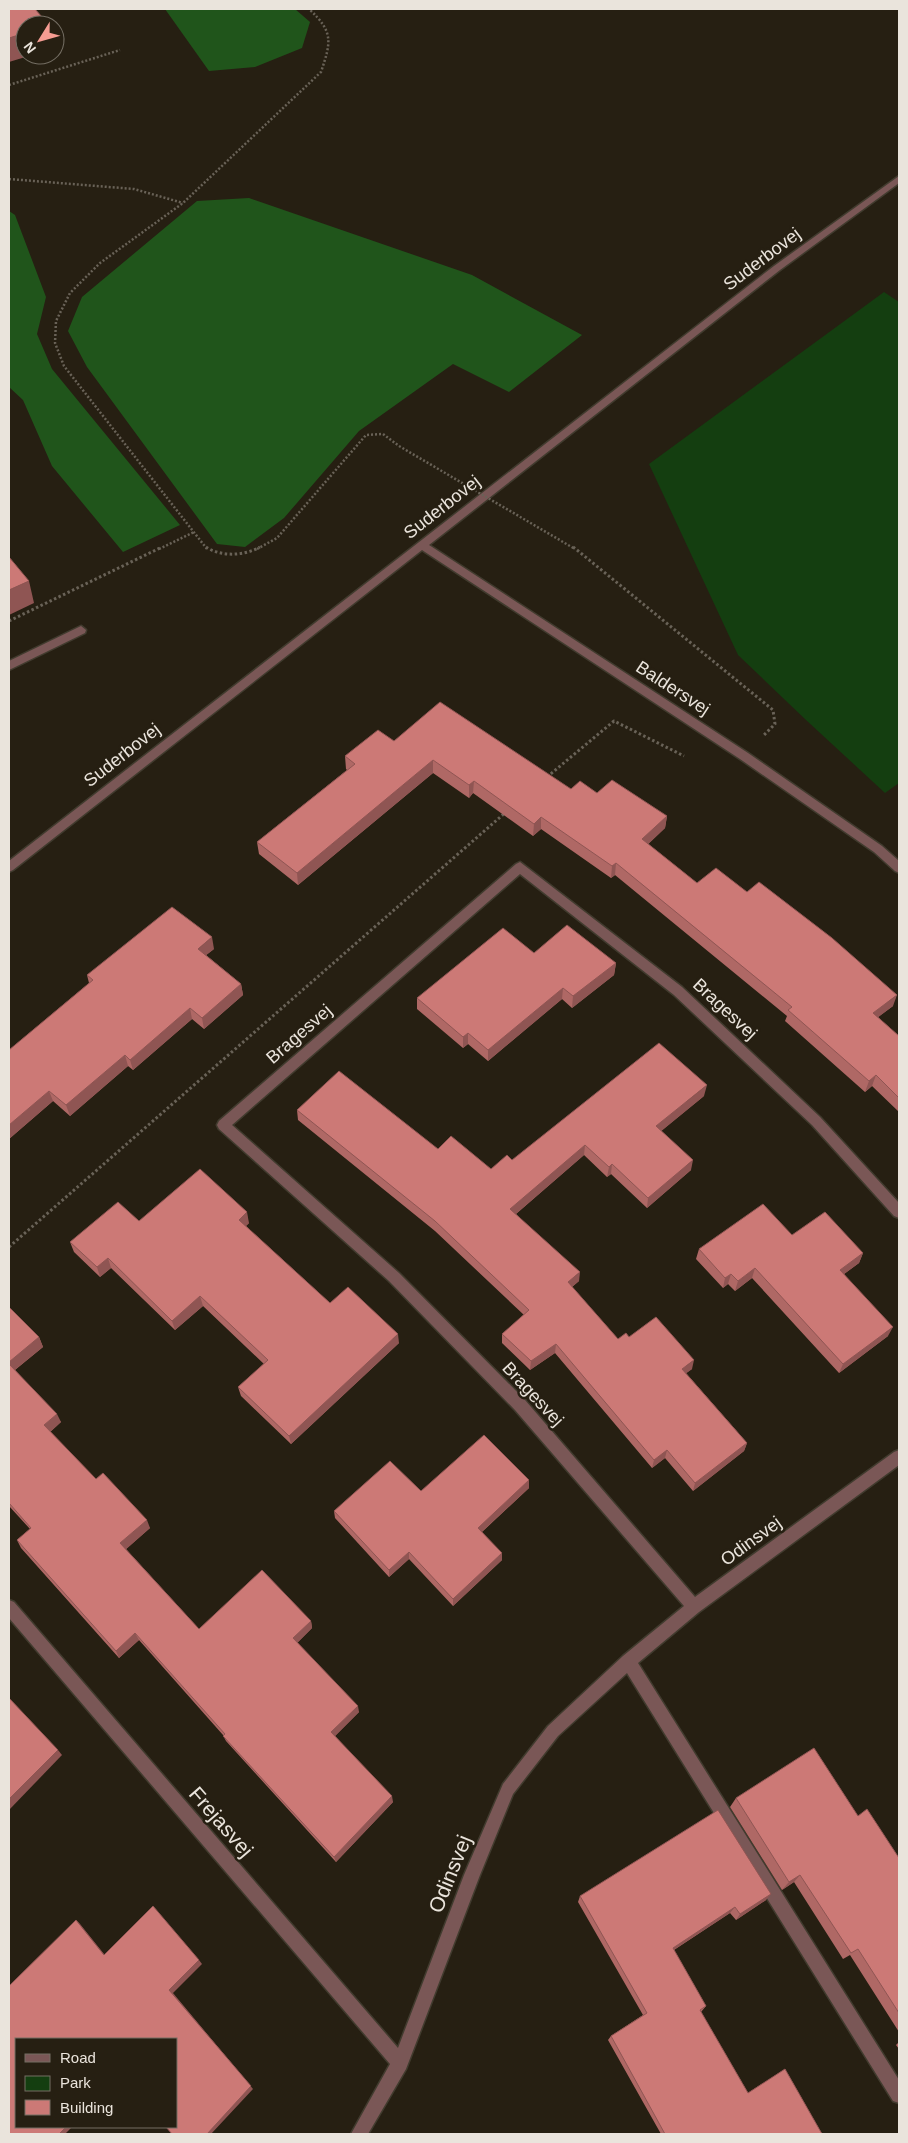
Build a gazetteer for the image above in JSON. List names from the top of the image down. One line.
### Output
{"streets":{"street":["Suderbovej","Baldersvej","Bragesvej","Odinsvej","Frejasvej"]},"crossings":[["Suderbovej","Baldersvej"],["Bragesvej","Odinsvej"],["Odinsvej","Frejasvej"]],"legend":["Road","Park","Building"],"north":"bottom left"}
